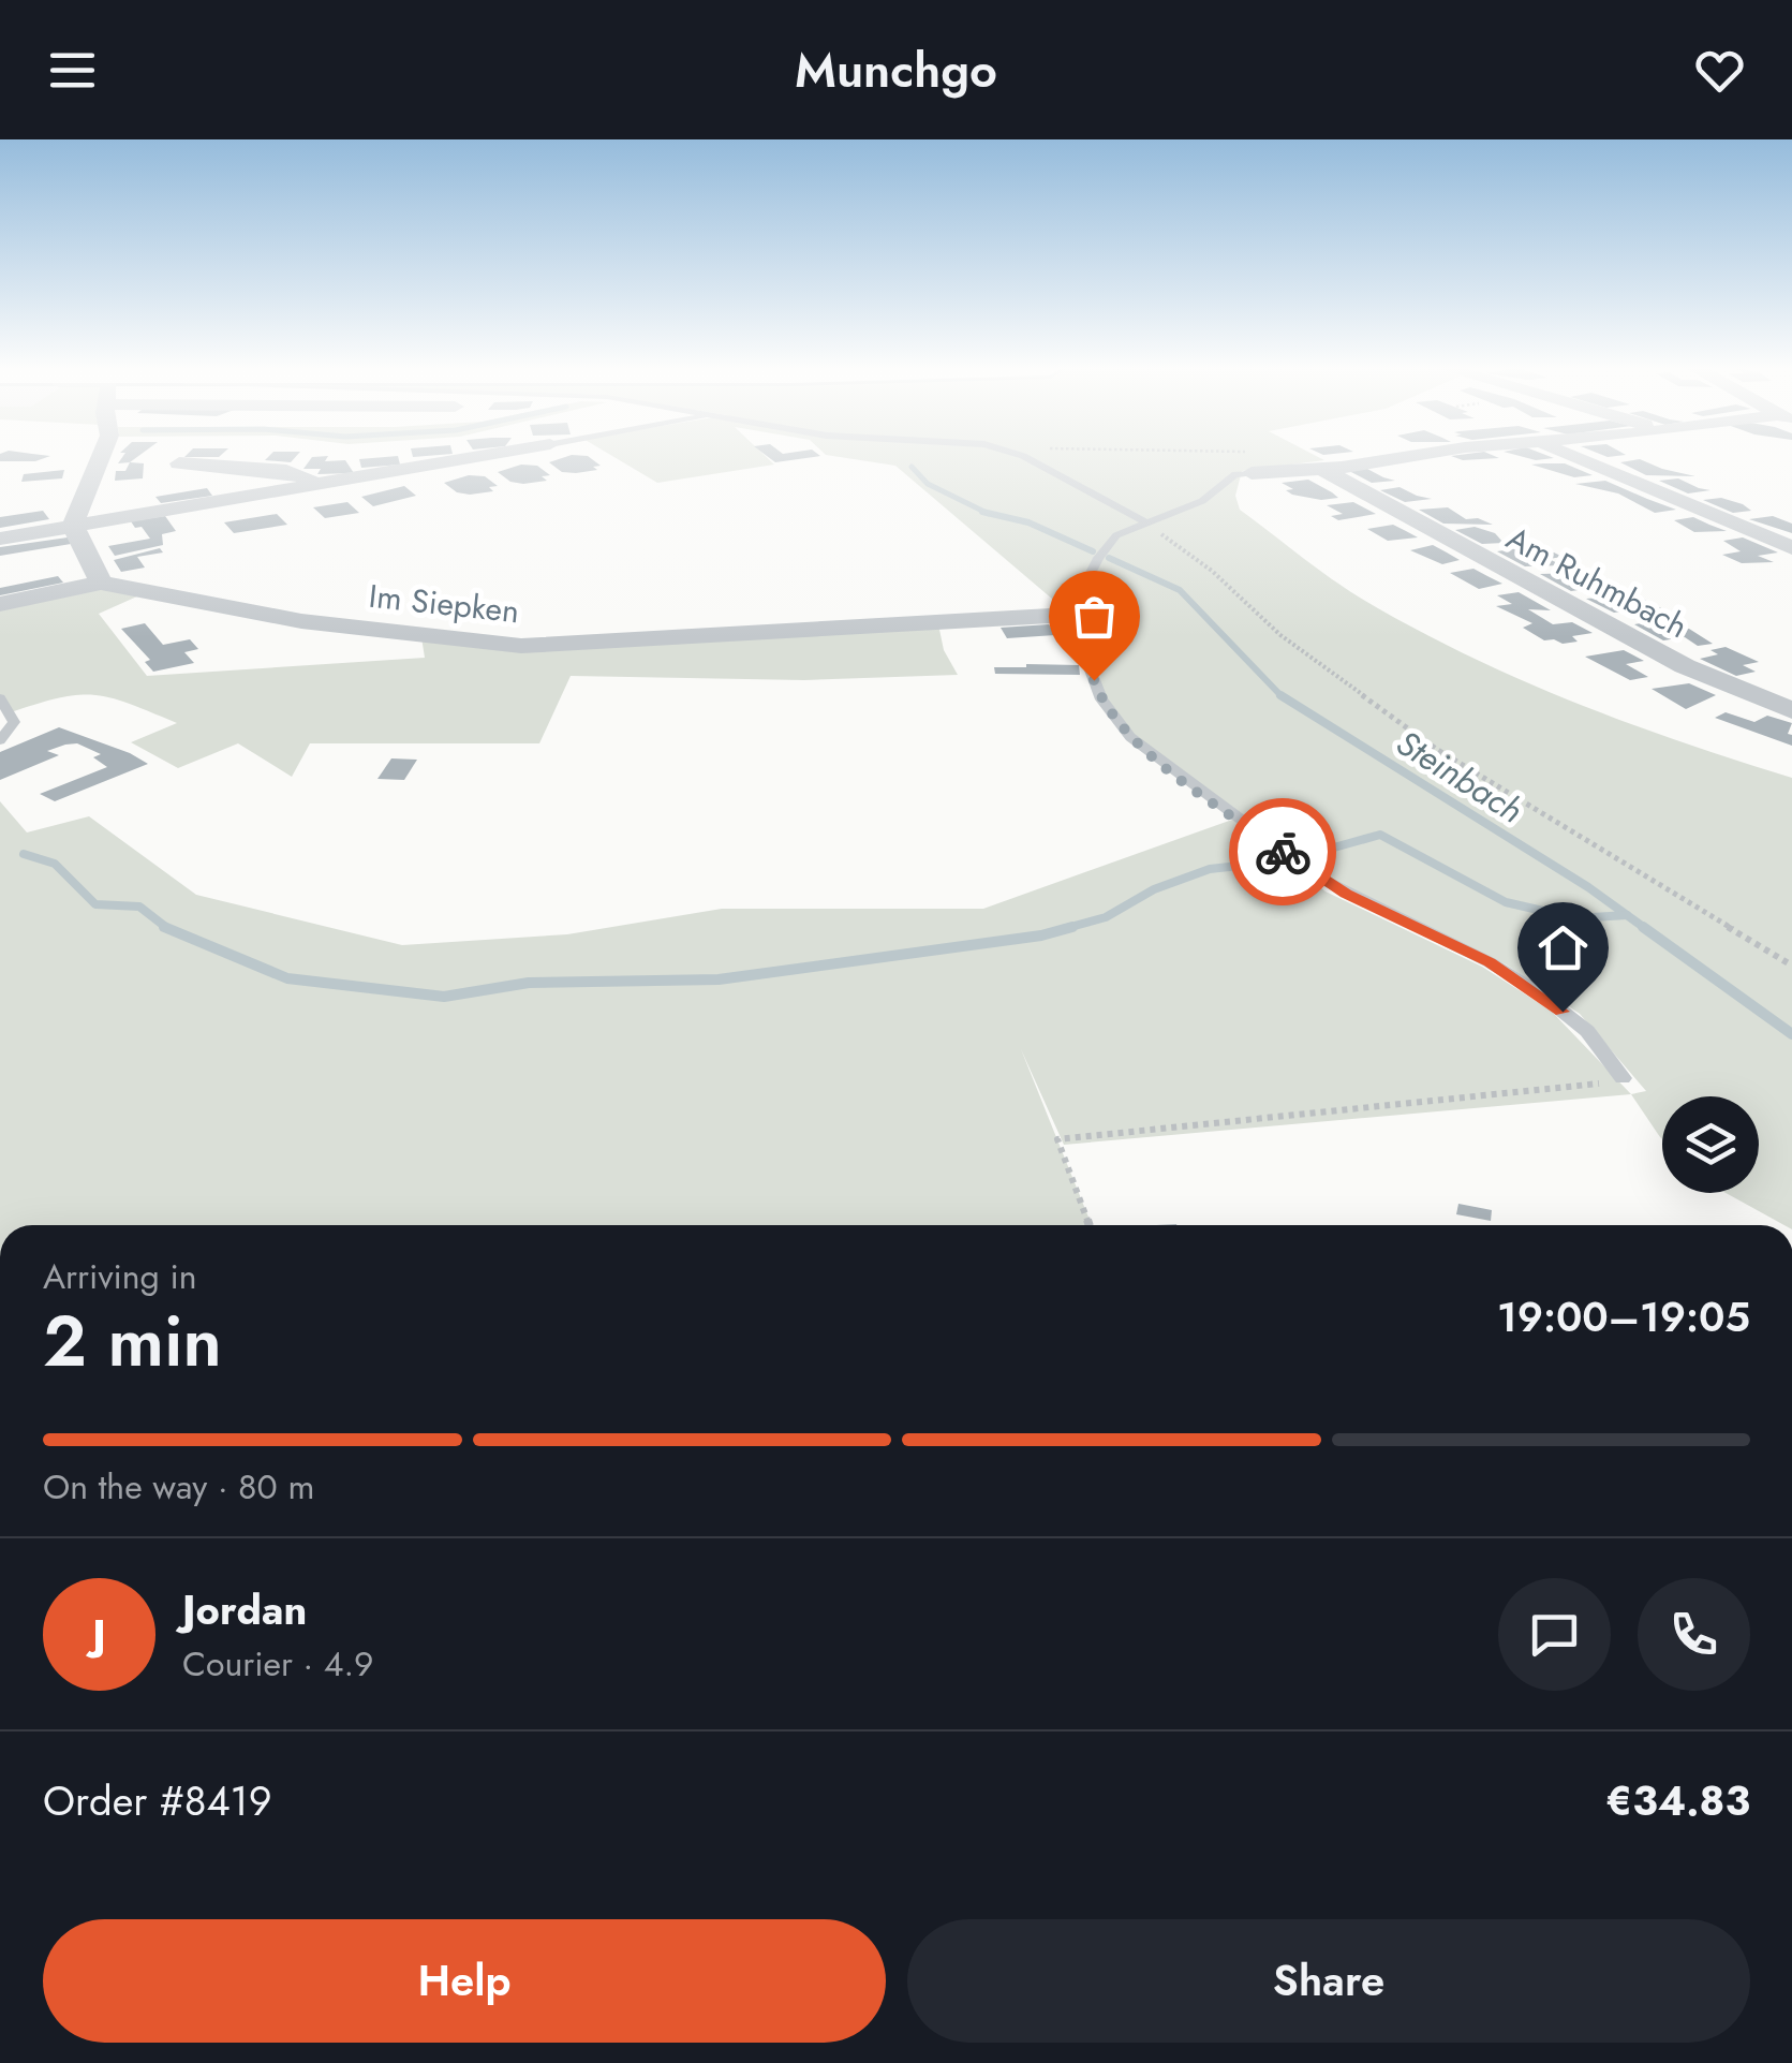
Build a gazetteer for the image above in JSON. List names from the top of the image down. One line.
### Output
{"streets":{"street":["Am Ruhmbach","Im Siepken"]},"water":["Steinbach"],"page":{"header":"Munchgo","heading":["2 min","Arriving in","19:00–19:05"],"panel":["Jordan","Courier · 4.9","Order #8419","€34.83"],"bar":"On the way · 80 m","round":"J","buttons":["Help","Share"]}}
